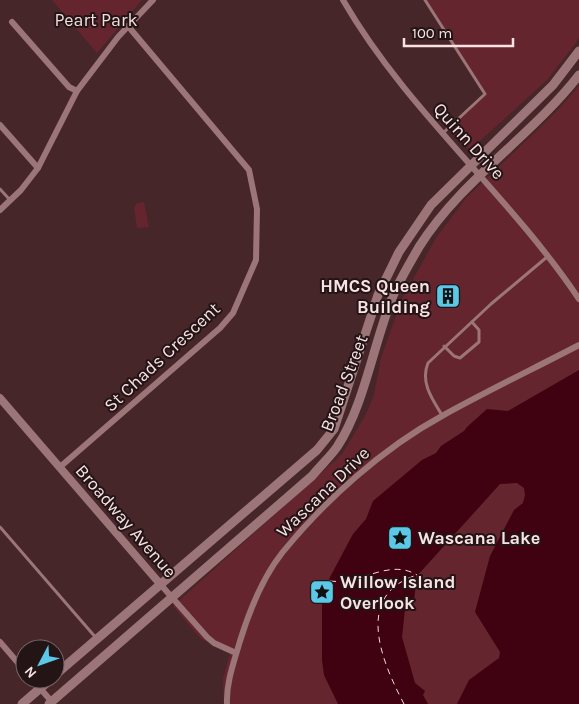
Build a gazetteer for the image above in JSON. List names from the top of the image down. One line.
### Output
{"streets":{"main road":["Broad Street"],"street":["Quinn Drive","St Chads Crescent","Wascana Drive","Broadway Avenue"]},"crossings":[["Quinn Drive","Broad Street"],["St Chads Crescent","Broadway Avenue"],["Broad Street","Broadway Avenue"],["Wascana Drive","Broadway Avenue"]],"parks":["Peart Park"],"places":{"building":["HMCS Queen Building"],"place":["Wascana Lake","Willow Island Overlook"]},"scale_bar":"100 m","north":"bottom left"}
